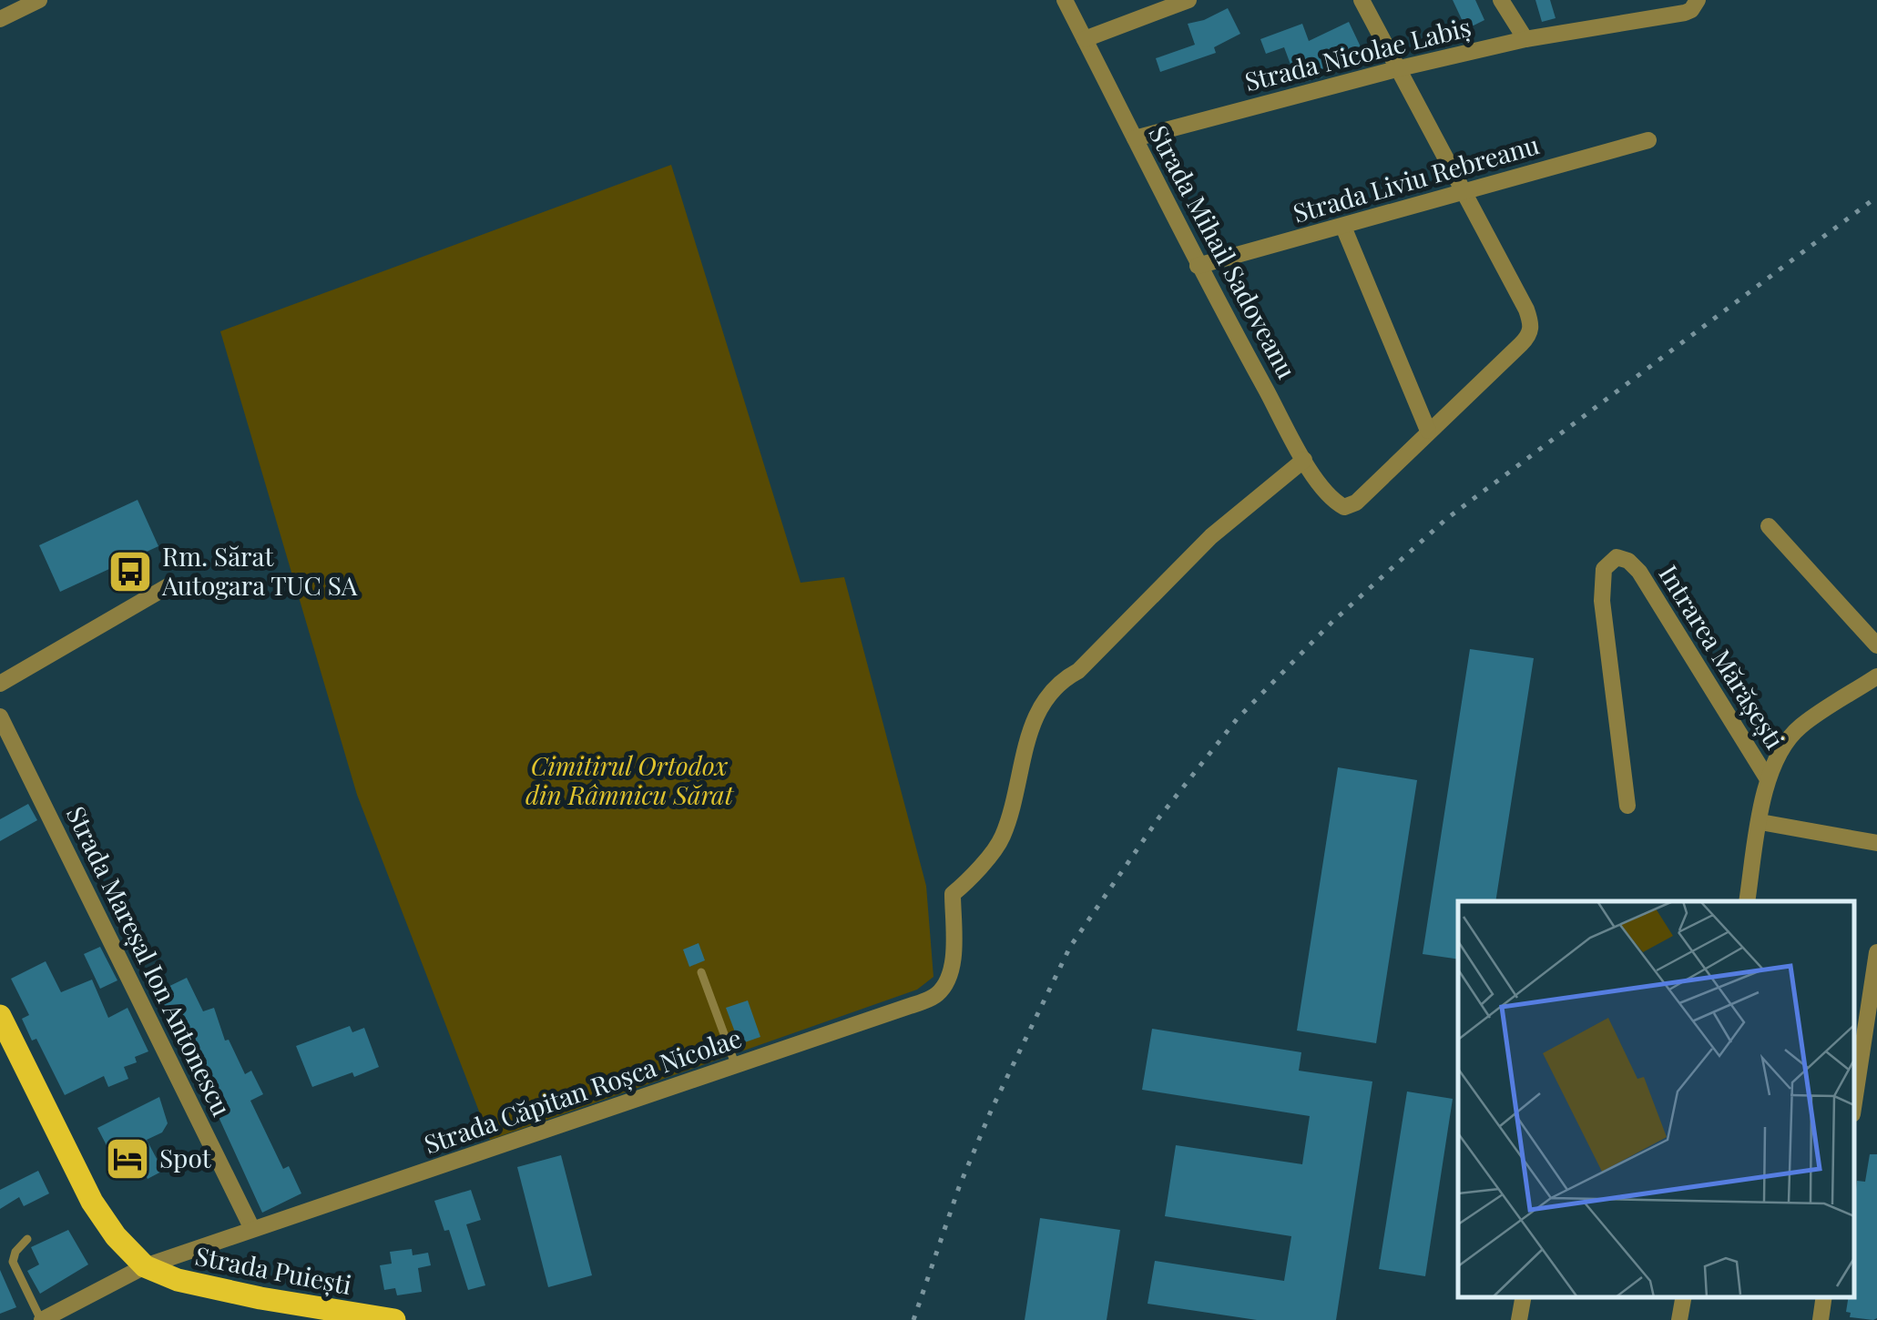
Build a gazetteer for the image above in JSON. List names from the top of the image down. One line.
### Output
{"streets":{"main road":["Strada Puiești"],"street":["Strada Nicolae Labiș","Strada Liviu Rebreanu","Strada Mihail Sadoveanu","Intrarea Mărășești","Strada Mareșal Ion Antonescu","Strada Căpitan Roșca Nicolae"]},"crossings":[["Strada Nicolae Labiș","Strada Mihail Sadoveanu"],["Strada Liviu Rebreanu","Strada Mihail Sadoveanu"],["Strada Mihail Sadoveanu","Strada Căpitan Roșca Nicolae"],["Strada Mareșal Ion Antonescu","Strada Căpitan Roșca Nicolae"],["Strada Căpitan Roșca Nicolae","Strada Puiești"]],"parks":["Cimitirul Ortodox din Râmnicu Sărat"],"places":{"bus stop":["Rm. Sărat Autogara TUC SA"],"hotel":["Spot"]}}
